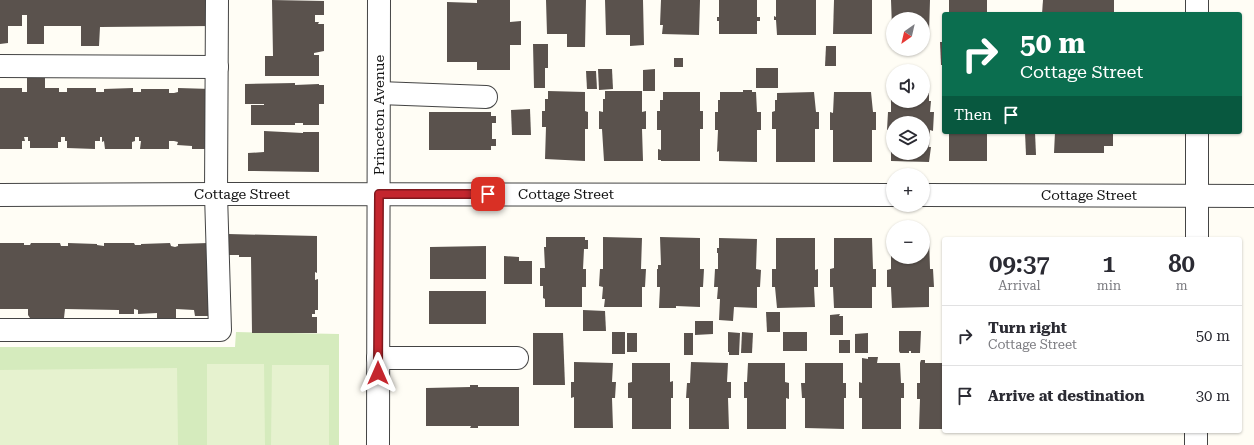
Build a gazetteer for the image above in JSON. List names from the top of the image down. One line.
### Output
{"streets":{"street":["Princeton Avenue","Cottage Street"]},"crossings":[["Princeton Avenue","Cottage Street"]],"north":"bottom left","page":{"map_buttons":["+","−"],"turn":["50 m","Cottage Street"],"then":"Then","eta":["09:37","Arrival","1","min","80","m"],"list":[{"name":"Turn right","note":"Cottage Street","value":"50 m"},{"name":"Arrive at destination","value":"30 m"}]}}
